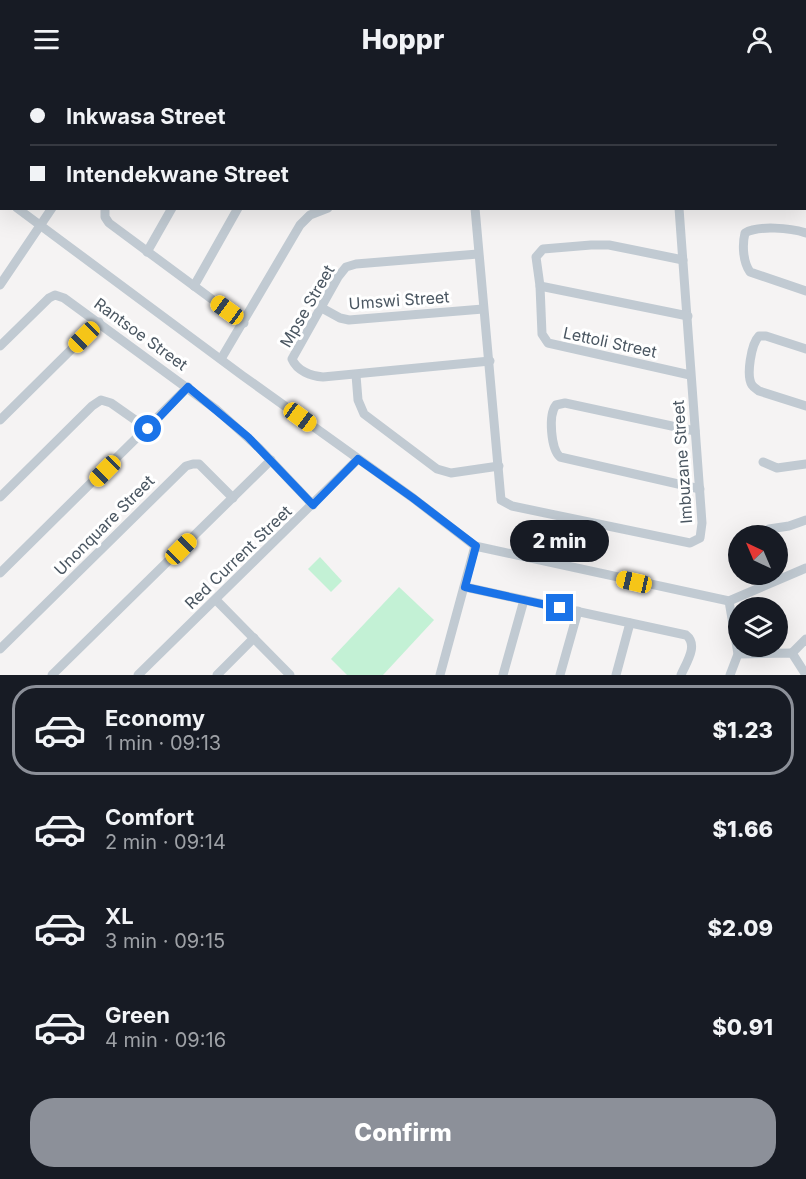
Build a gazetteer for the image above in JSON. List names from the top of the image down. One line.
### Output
{"streets":{"street":["Umswi Street","Mpse Street","Rantsoe Street","Lettoli Street","Imbuzane Street","Unonquare Street","Red Current Street"]},"crossings":[["Umswi Street","Mpse Street"],["Umswi Street","Imbuzane Street"],["Mpse Street","Imbuzane Street"],["Rantsoe Street","Red Current Street"],["Lettoli Street","Imbuzane Street"]],"north":"top left","page":{"header":"Hoppr","banner":["Inkwasa Street","Intendekwane Street"],"bubble":"2 min","list":[{"name":"Economy","note":"1 min · 09:13","value":"$1.23"},{"name":"Comfort","note":"2 min · 09:14","value":"$1.66"},{"name":"XL","note":"3 min · 09:15","value":"$2.09"},{"name":"Green","note":"4 min · 09:16","value":"$0.91"}],"buttons":"Confirm"}}
